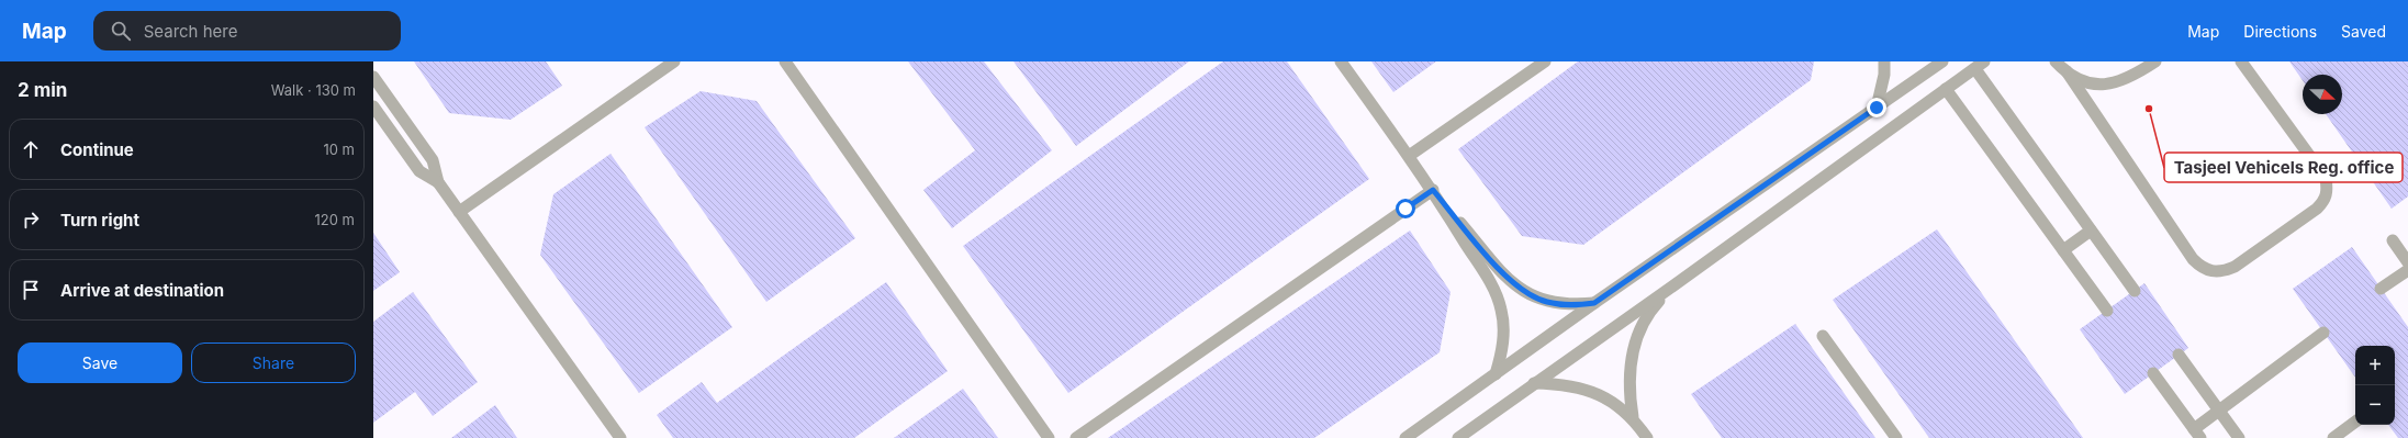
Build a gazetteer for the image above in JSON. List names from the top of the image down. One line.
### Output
{"places":["Tasjeel Vehicels Reg. office"],"north":"right","page":{"header":"Map","search":"Search here","nav":["Map","Directions","Saved"],"heading":["2 min","Walk · 130 m"],"list":[["Continue","10 m"],["Turn right","120 m"],"Arrive at destination"],"buttons":["Save","Share"],"map_buttons":["+","−"]}}
